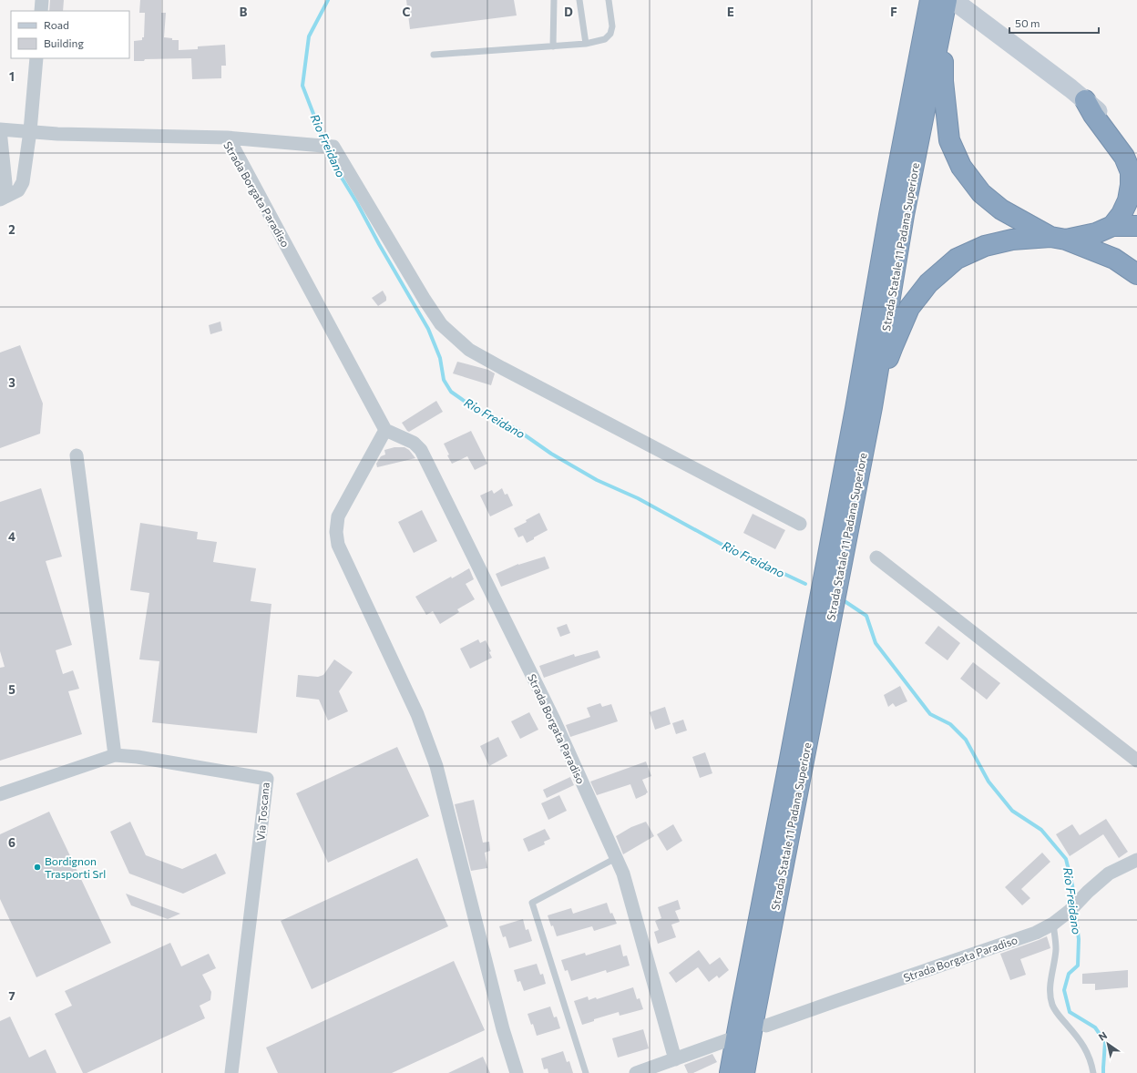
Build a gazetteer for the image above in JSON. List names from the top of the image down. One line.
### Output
{"streets":{"highway":["Strada Statale 11 Padana Superiore"],"street":["Strada Borgata Paradiso","Via Toscana"]},"water":["Rio Freidano"],"places":["Bordignon Trasporti Srl"],"legend":["Road","Building"],"scale_bar":"50 m","north":"top left","grid":{"columns":["B","C","D","E","F"],"rows":["1","2","3","4","5","6","7"]}}
